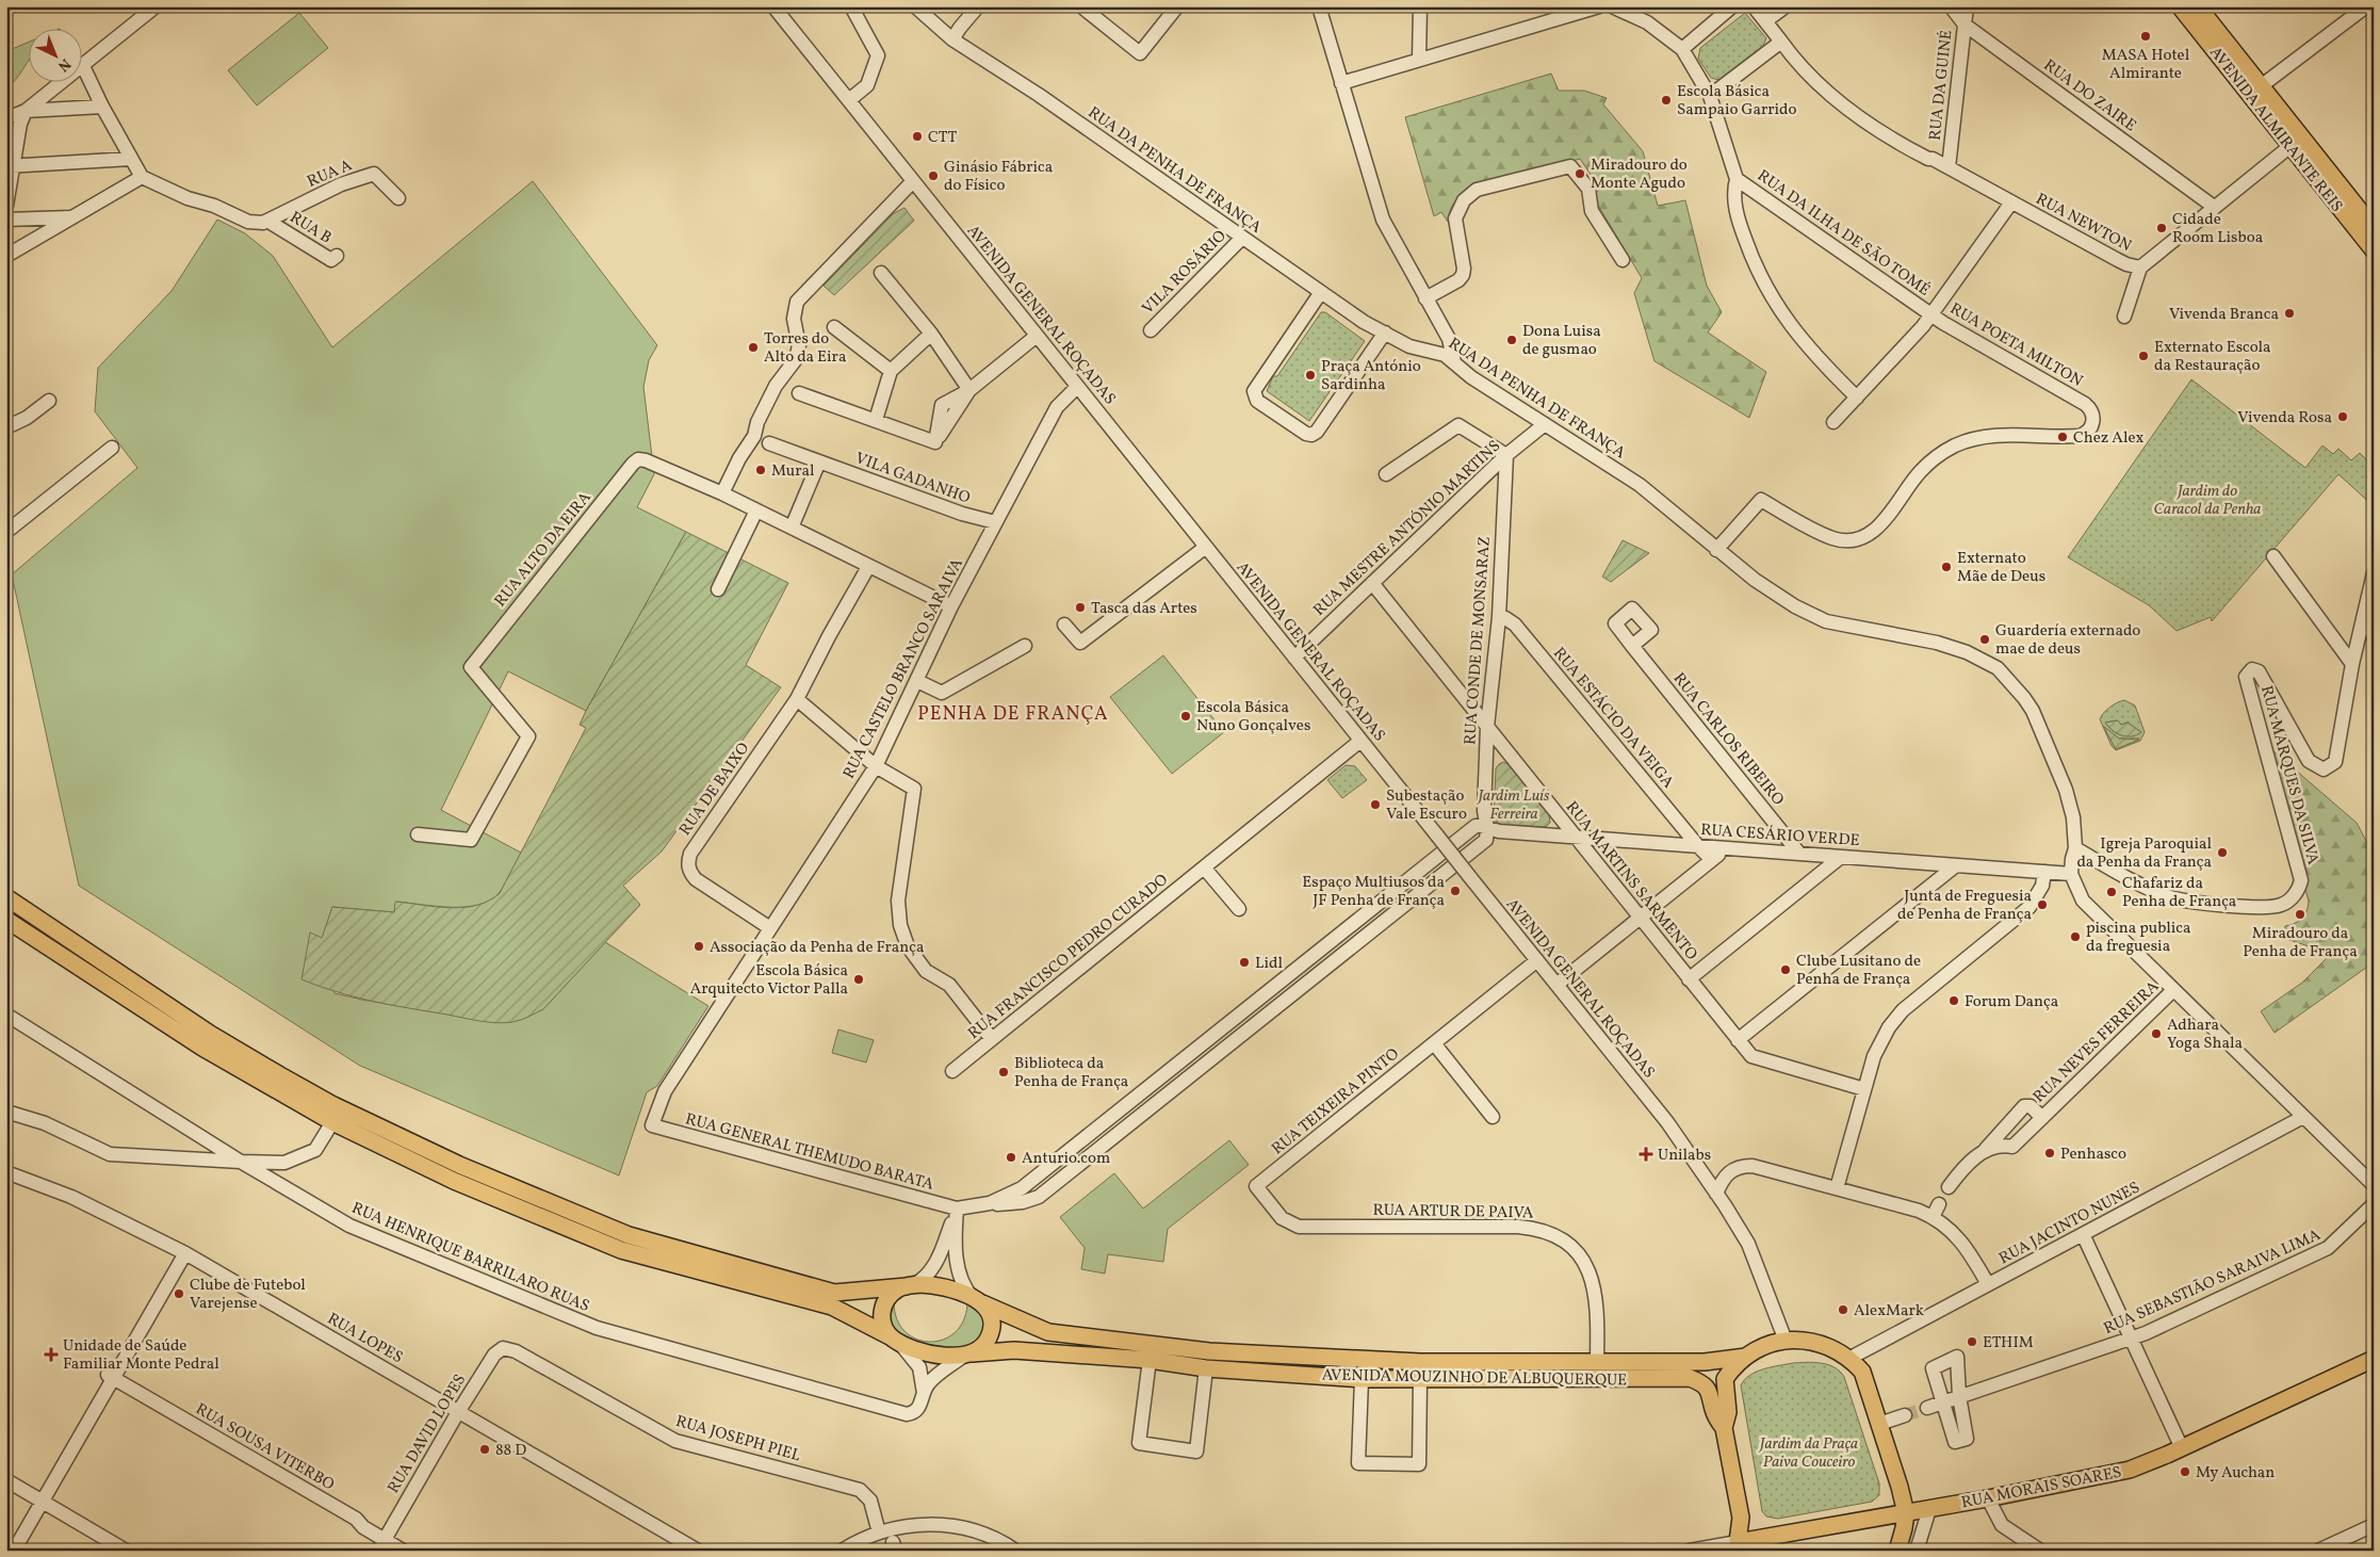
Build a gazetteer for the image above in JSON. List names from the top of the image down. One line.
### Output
{"streets":{"main road":["AVENIDA ALMIRANTE REIS","AVENIDA MOUZINHO DE ALBUQUERQUE","RUA MORAIS SOARES"],"street":["RUA DA GUINÉ","RUA DO ZAIRE","RUA DA PENHA DE FRANÇA","RUA A","RUA NEWTON","RUA B","RUA DA ILHA DE SÃO TOMÉ","VILA ROSÁRIO","AVENIDA GENERAL ROÇADAS","RUA POETA MILTON","VILA GADANHO","RUA MESTRE ANTÓNIO MARTINS","RUA ALTO DA EIRA","RUA CONDE DE MONSARAZ","RUA CASTELO BRANCO SARAIVA","RUA ESTÁCIO DA VEIGA","RUA CARLOS RIBEIRO","RUA MARQUES DA SILVA","RUA DE BAIXO","RUA CESÁRIO VERDE","RUA MARTINS SARMENTO","RUA FRANCISCO PEDRO CURADO","RUA NEVES FERREIRA","RUA TEIXEIRA PINTO","RUA GENERAL THEMUDO BARATA","RUA ARTUR DE PAIVA","RUA JACINTO NUNES","RUA HENRIQUE BARRILARO RUAS","RUA SEBASTIÃO SARAIVA LIMA","RUA LOPES","RUA DAVID LOPES","RUA JOSEPH PIEL","RUA SOUSA VITERBO"]},"crossings":[["RUA DA GUINÉ","RUA DO ZAIRE"],["RUA DA GUINÉ","RUA NEWTON"],["RUA DA PENHA DE FRANÇA","VILA ROSÁRIO"],["RUA DA PENHA DE FRANÇA","RUA POETA MILTON"],["RUA DA PENHA DE FRANÇA","RUA MESTRE ANTÓNIO MARTINS"],["RUA DA PENHA DE FRANÇA","RUA MARQUES DA SILVA"],["RUA DA PENHA DE FRANÇA","RUA CESÁRIO VERDE"],["RUA A","RUA B"],["RUA DA ILHA DE SÃO TOMÉ","RUA POETA MILTON"],["AVENIDA GENERAL ROÇADAS","RUA MESTRE ANTÓNIO MARTINS"],["AVENIDA GENERAL ROÇADAS","RUA CASTELO BRANCO SARAIVA"],["AVENIDA GENERAL ROÇADAS","RUA FRANCISCO PEDRO CURADO"],["AVENIDA GENERAL ROÇADAS","RUA TEIXEIRA PINTO"],["VILA GADANHO","RUA CASTELO BRANCO SARAIVA"],["RUA MESTRE ANTÓNIO MARTINS","RUA CONDE DE MONSARAZ"],["RUA MESTRE ANTÓNIO MARTINS","RUA MARTINS SARMENTO"],["RUA CONDE DE MONSARAZ","RUA ESTÁCIO DA VEIGA"],["RUA CONDE DE MONSARAZ","RUA CESÁRIO VERDE"],["RUA CONDE DE MONSARAZ","RUA MARTINS SARMENTO"],["RUA CASTELO BRANCO SARAIVA","RUA DE BAIXO"],["RUA CASTELO BRANCO SARAIVA","RUA GENERAL THEMUDO BARATA"],["RUA ESTÁCIO DA VEIGA","RUA CESÁRIO VERDE"],["RUA CARLOS RIBEIRO","RUA CESÁRIO VERDE"],["RUA CESÁRIO VERDE","RUA MARTINS SARMENTO"],["RUA TEIXEIRA PINTO","RUA ARTUR DE PAIVA"],["RUA ARTUR DE PAIVA","AVENIDA MOUZINHO DE ALBUQUERQUE"],["RUA HENRIQUE BARRILARO RUAS","AVENIDA MOUZINHO DE ALBUQUERQUE"],["RUA LOPES","RUA DAVID LOPES"],["RUA DAVID LOPES","RUA JOSEPH PIEL"],["RUA DAVID LOPES","RUA SOUSA VITERBO"]],"districts":["PENHA DE FRANÇA"],"parks":["Jardim do Caracol da Penha","Jardim Luís Ferreira","Jardim da Praça Paiva Couceiro"],"places":{"other":["MASA Hotel Almirante","Escola Básica Sampaio Garrido","CTT","Miradouro do Monte Agudo","Ginásio Fábrica do Físico","Cidade Room Lisboa","Vivenda Branca","Dona Luisa de gusmao","Torres do Alto da Eira","Externato Escola da Restauração","Praça António Sardinha","Vivenda Rosa","Chez Alex","Mural","Externato Mãe de Deus","Tasca das Artes","Guardería externado mae de deus","Escola Básica Nuno Gonçalves","Subestação Vale Escuro","Igreja Paroquial da Penha da França","Espaço Multiusos da JF Penha de França","Chafariz da Penha de França","Junta de Freguesia de Penha de França","Miradouro da Penha de França","piscina publica da freguesia","Associação da Penha de França","Lidl","Clube Lusitano de Penha de França","Escola Básica Arquitecto Victor Palla","Forum Dança","Adhara Yoga Shala","Biblioteca da Penha de França","Penhasco","Anturio.com","Clube de Futebol Varejense","AlexMark","ETHIM","88 D","My Auchan"],"health":["Unilabs","Unidade de Saúde Familiar Monte Pedral"]},"north":"bottom right"}
